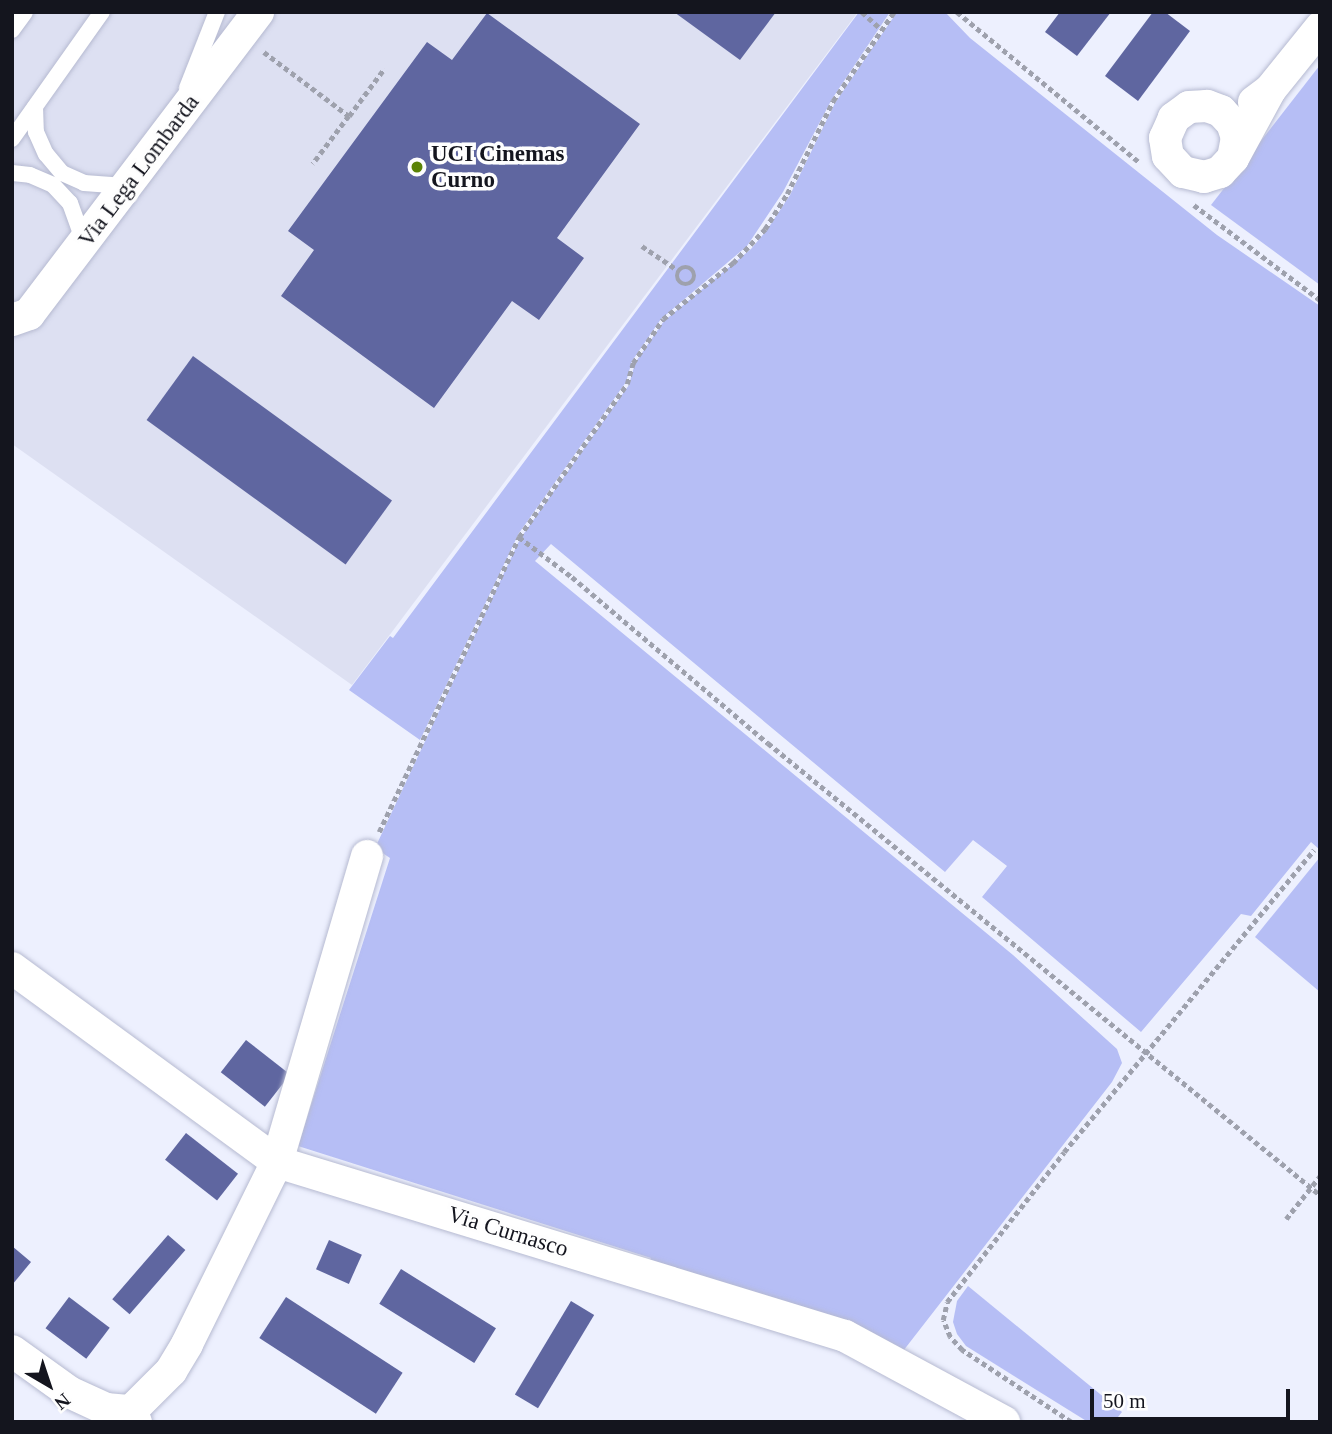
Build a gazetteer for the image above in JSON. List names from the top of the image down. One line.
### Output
{"streets":{"street":["Via Lega Lombarda","Via Curnasco"]},"places":["UCI Cinemas Curno"],"scale_bar":"50 m","north":"bottom right"}
